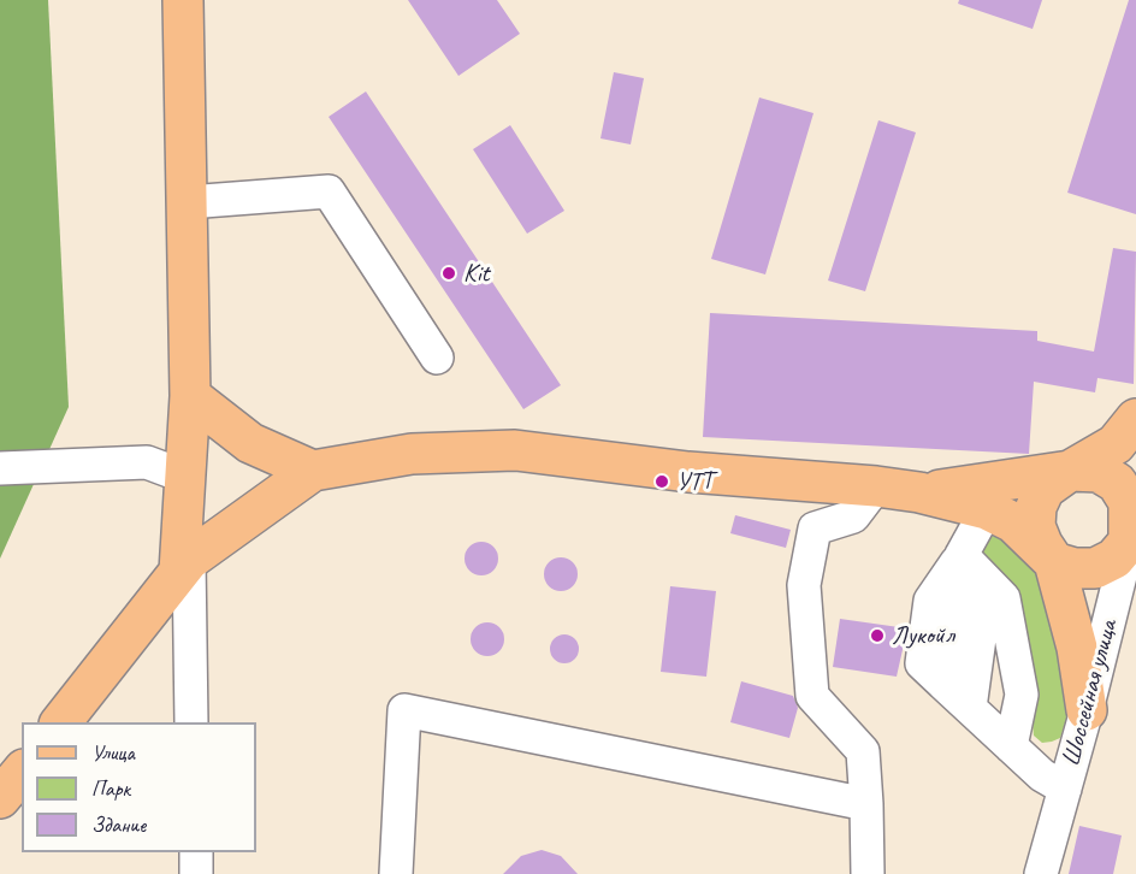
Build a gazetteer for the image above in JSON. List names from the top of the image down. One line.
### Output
{"streets":{"street":["Шоссейная улица"]},"places":["Kit","УТТ","Лукойл"],"legend":["Улица","Парк","Здание"]}
